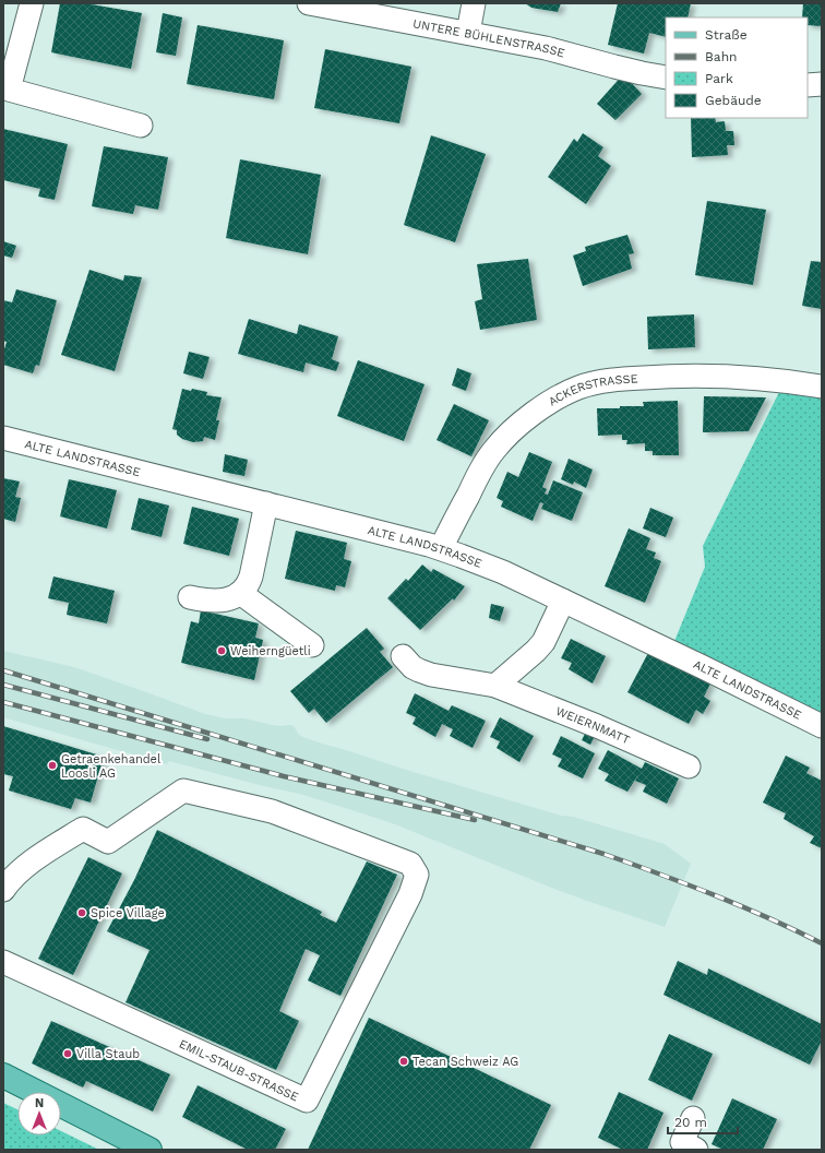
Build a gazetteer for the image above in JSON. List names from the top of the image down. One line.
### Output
{"streets":{"street":["UNTERE BÜHLENSTRASSE","ACKERSTRASSE","ALTE LANDSTRASSE","WEIERNMATT","EMIL-STAUB-STRASSE"]},"crossings":[["ACKERSTRASSE","ALTE LANDSTRASSE"]],"places":["Weiherngüetli","Getraenkehandel Loosli AG","Spice Village","Villa Staub","Tecan Schweiz AG"],"legend":["Straße","Bahn","Park","Gebäude"],"scale_bar":"20 m","north":"top"}
